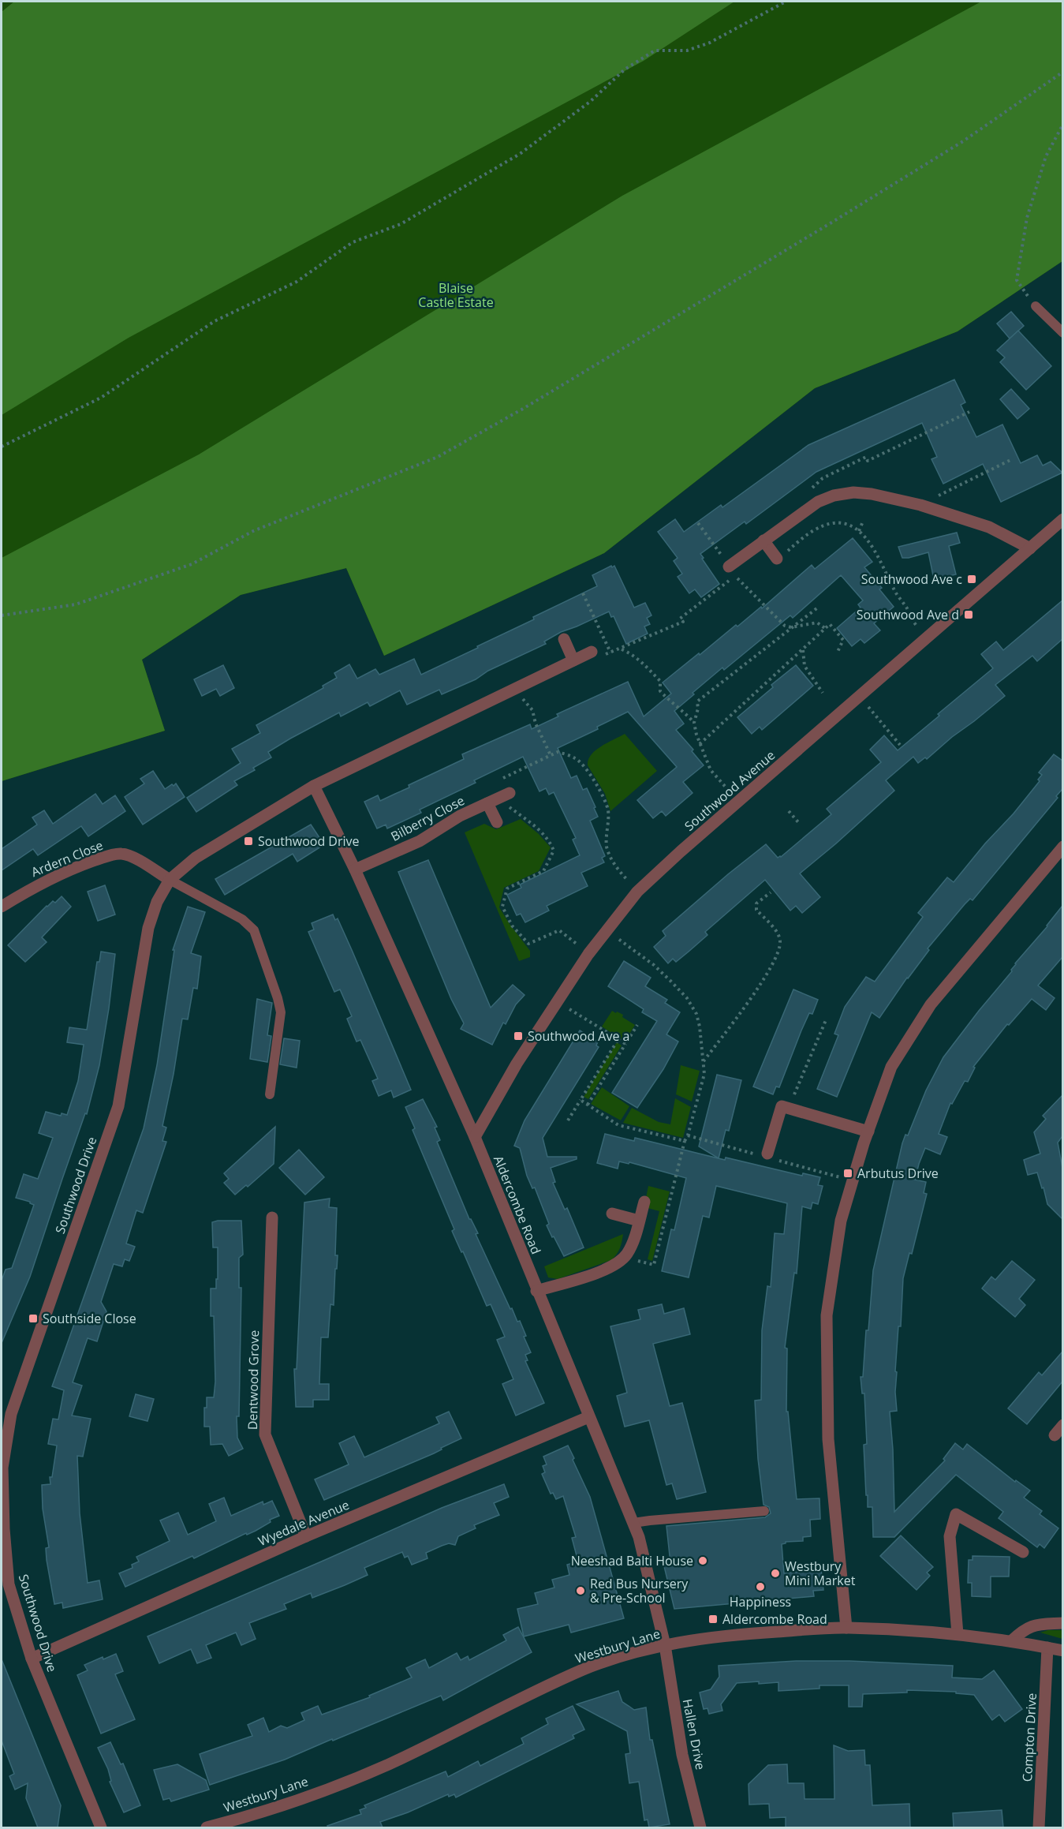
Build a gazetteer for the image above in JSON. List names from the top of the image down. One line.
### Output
{"streets":{"street":["Southwood Avenue","Bilberry Close","Ardern Close","Southwood Drive","Aldercombe Road","Dentwood Grove","Wyedale Avenue","Westbury Lane","Hallen Drive","Compton Drive"]},"crossings":[["Southwood Avenue","Aldercombe Road"],["Bilberry Close","Aldercombe Road"],["Ardern Close","Southwood Drive"],["Southwood Drive","Aldercombe Road"],["Southwood Drive","Wyedale Avenue"],["Aldercombe Road","Wyedale Avenue"],["Aldercombe Road","Westbury Lane"],["Aldercombe Road","Hallen Drive"],["Dentwood Grove","Wyedale Avenue"],["Westbury Lane","Hallen Drive"],["Westbury Lane","Compton Drive"]],"parks":["Blaise Castle Estate"],"places":{"transit":["Southwood Ave c","Southwood Ave d","Southwood Drive","Southwood Ave a","Arbutus Drive","Southside Close","Aldercombe Road"],"other":["Neeshad Balti House","Westbury Mini Market","Happiness","Red Bus Nursery & Pre-School"]}}
